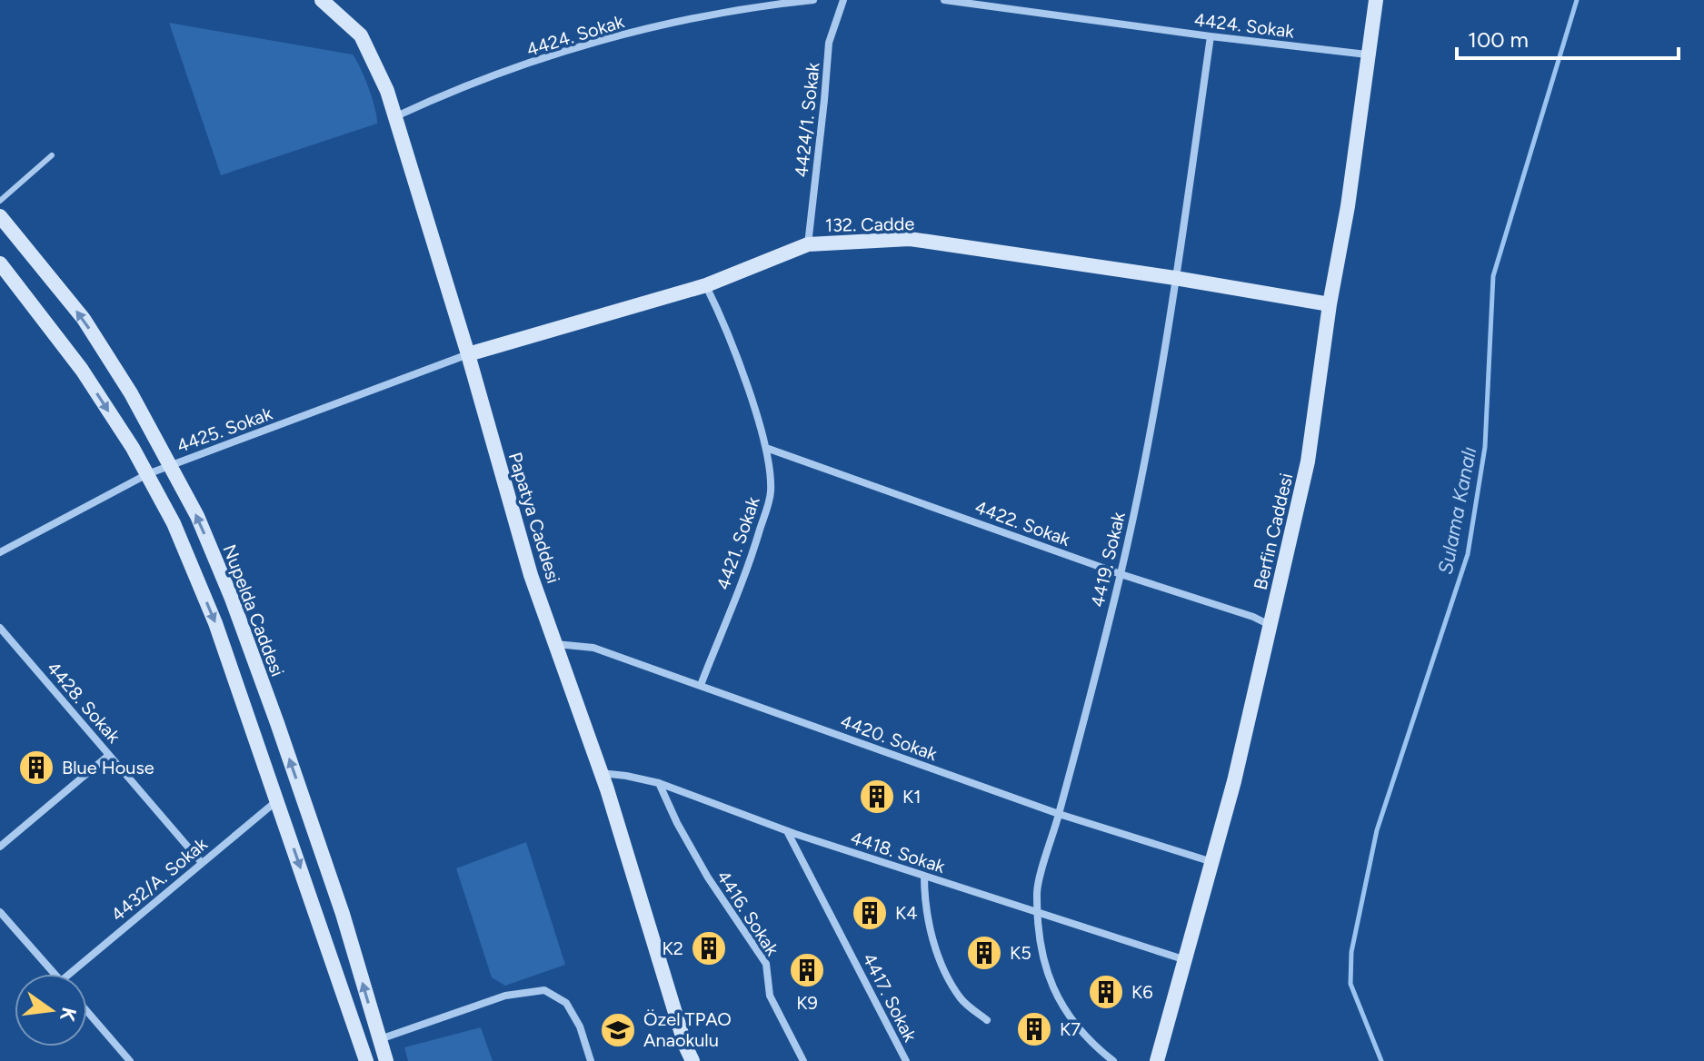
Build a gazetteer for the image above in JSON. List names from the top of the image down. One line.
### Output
{"streets":{"street":["4424. Sokak","4424/1. Sokak","132. Cadde","4425. Sokak","Papatya Caddesi","4422. Sokak","Berfin Caddesi","4421. Sokak","4419. Sokak","Nupelda Caddesi","4428. Sokak","4420. Sokak","4418. Sokak","4432/A. Sokak","4416. Sokak","4417. Sokak"]},"crossings":[["4424. Sokak","Papatya Caddesi"],["4424. Sokak","Berfin Caddesi"],["4424. Sokak","4419. Sokak"],["4424/1. Sokak","132. Cadde"],["132. Cadde","4425. Sokak"],["132. Cadde","Papatya Caddesi"],["132. Cadde","Berfin Caddesi"],["132. Cadde","4421. Sokak"],["132. Cadde","4419. Sokak"],["4425. Sokak","Papatya Caddesi"],["4425. Sokak","Nupelda Caddesi"],["Papatya Caddesi","4420. Sokak"],["Papatya Caddesi","4418. Sokak"],["4422. Sokak","Berfin Caddesi"],["4422. Sokak","4421. Sokak"],["4422. Sokak","4419. Sokak"],["Berfin Caddesi","4420. Sokak"],["Berfin Caddesi","4418. Sokak"],["4421. Sokak","4420. Sokak"],["4419. Sokak","4420. Sokak"],["4419. Sokak","4418. Sokak"],["4428. Sokak","4432/A. Sokak"],["4418. Sokak","4416. Sokak"],["4418. Sokak","4417. Sokak"]],"water":["Sulama Kanalı"],"places":{"building":["Blue House","K1","K4","K2","K5","K9","K6","K7"],"school or university":["Özel TPAO Anaokulu"]},"scale_bar":"100 m","north":"right"}
